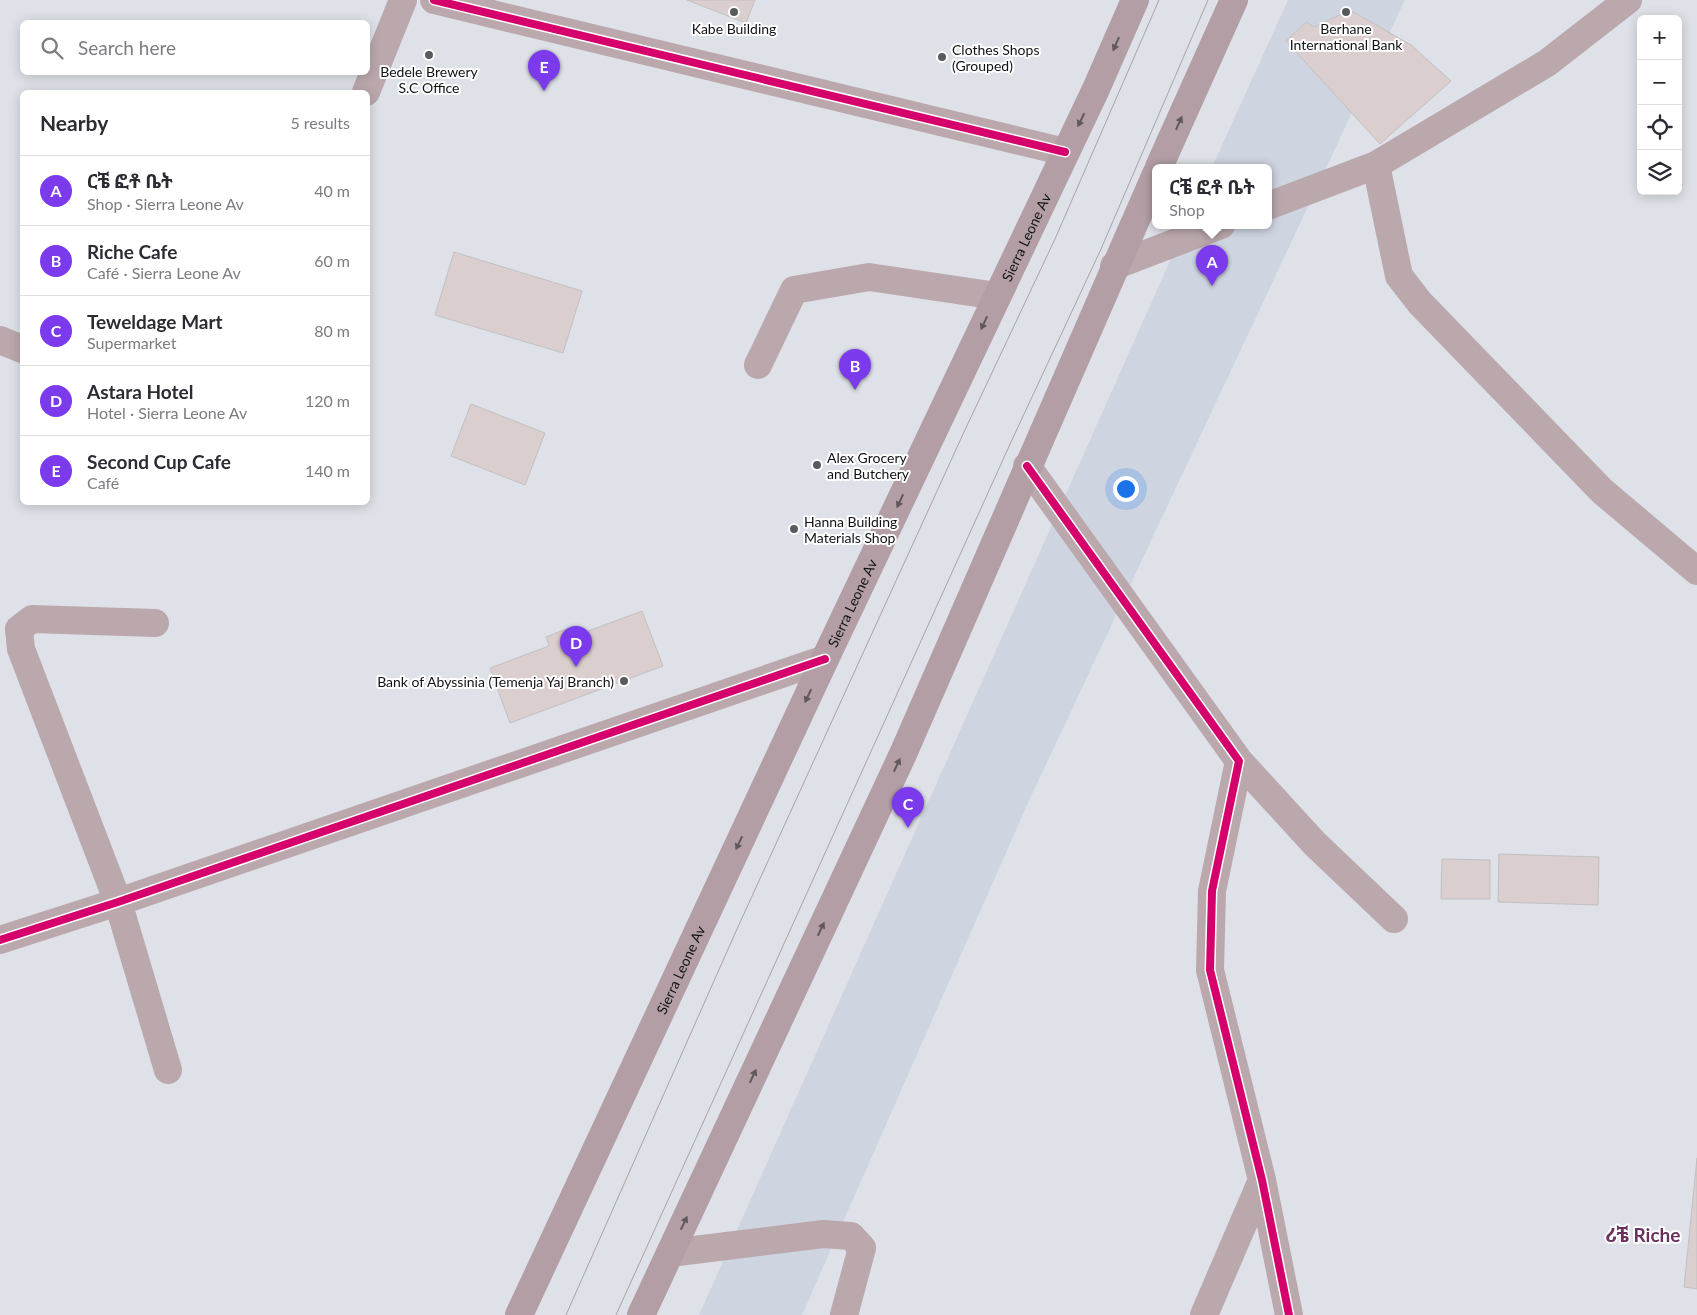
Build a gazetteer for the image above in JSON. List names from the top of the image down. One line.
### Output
{"streets":{"main road":["Sierra Leone Av"]},"districts":["ሪቼ Riche"],"places":["Kabe Building","Berhane International Bank","Bedele Brewery S.C Office","Clothes Shops (Grouped)","Alex Grocery and Butchery","Hanna Building Materials Shop","Bank of Abyssinia (Temenja Yaj Branch)"],"page":{"map_buttons":["+","−"],"search":"Search here","pins":["E","A","B","D","C"],"heading":["Nearby","5 results"],"list":[{"mark":"A","name":"ርቼ ፎቶ ቤት","note":"Shop · Sierra Leone Av","value":"40 m"},{"mark":"B","name":"Riche Cafe","note":"Café · Sierra Leone Av","value":"60 m"},{"mark":"C","name":"Teweldage Mart","note":"Supermarket","value":"80 m"},{"mark":"D","name":"Astara Hotel","note":"Hotel · Sierra Leone Av","value":"120 m"},{"mark":"E","name":"Second Cup Cafe","note":"Café","value":"140 m"}],"popup":["ርቼ ፎቶ ቤት","Shop"]}}
